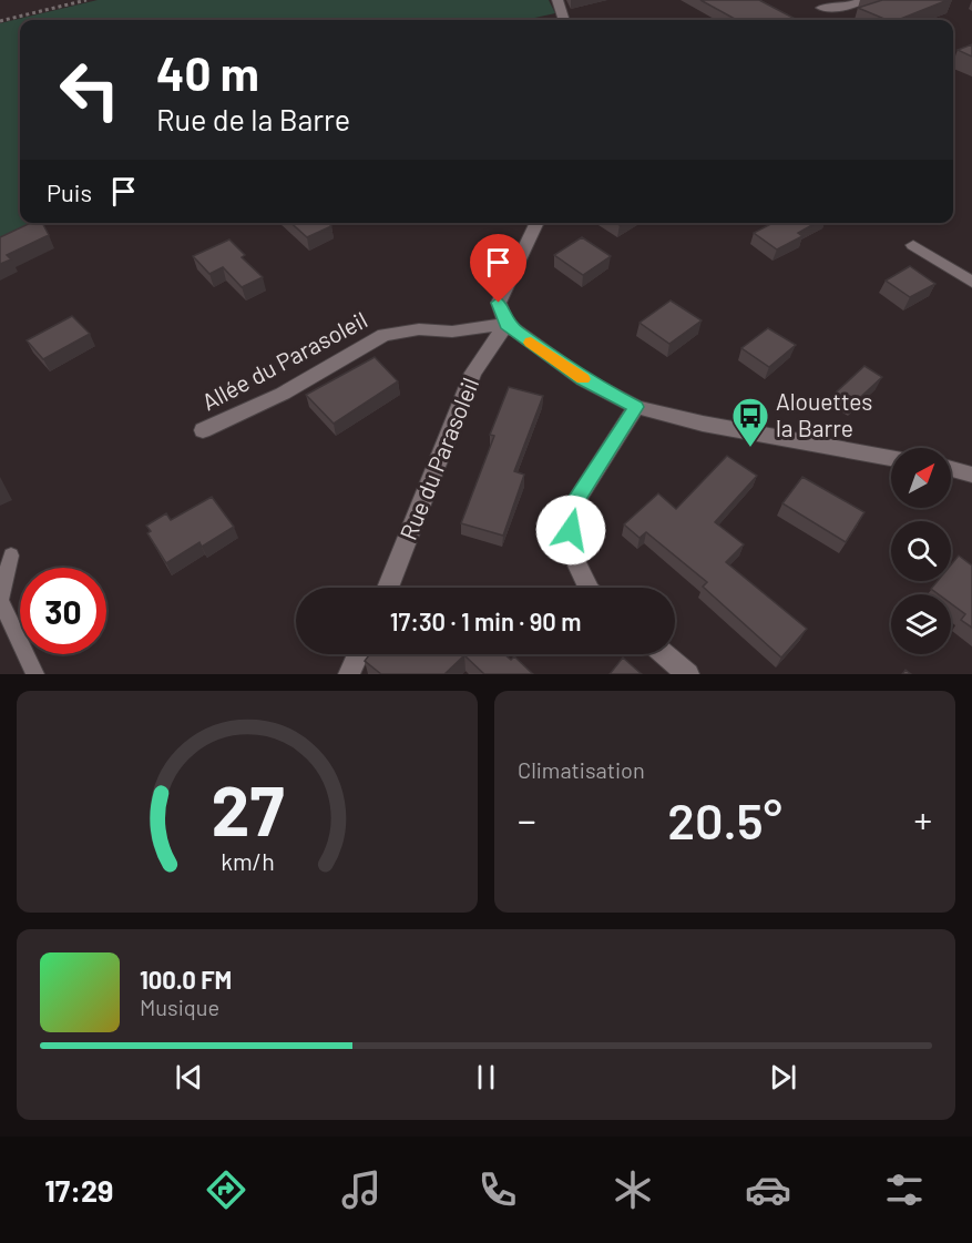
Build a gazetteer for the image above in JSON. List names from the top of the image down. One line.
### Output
{"streets":{"street":["Allée du Parasoleil","Rue du Parasoleil"]},"crossings":[["Allée du Parasoleil","Rue du Parasoleil"]],"places":{"bus stop":["Alouettes la Barre"]},"north":"top right","page":{"turn":["40 m","Rue de la Barre"],"then":"Puis","limit":"30","trip":"17:30 · 1 min · 90 m","tile":"Climatisation","heat":["−","20.5°","+"],"song":["100.0 FM","Musique"],"tabs":"17:29","gauge":["27","km/h"]}}
